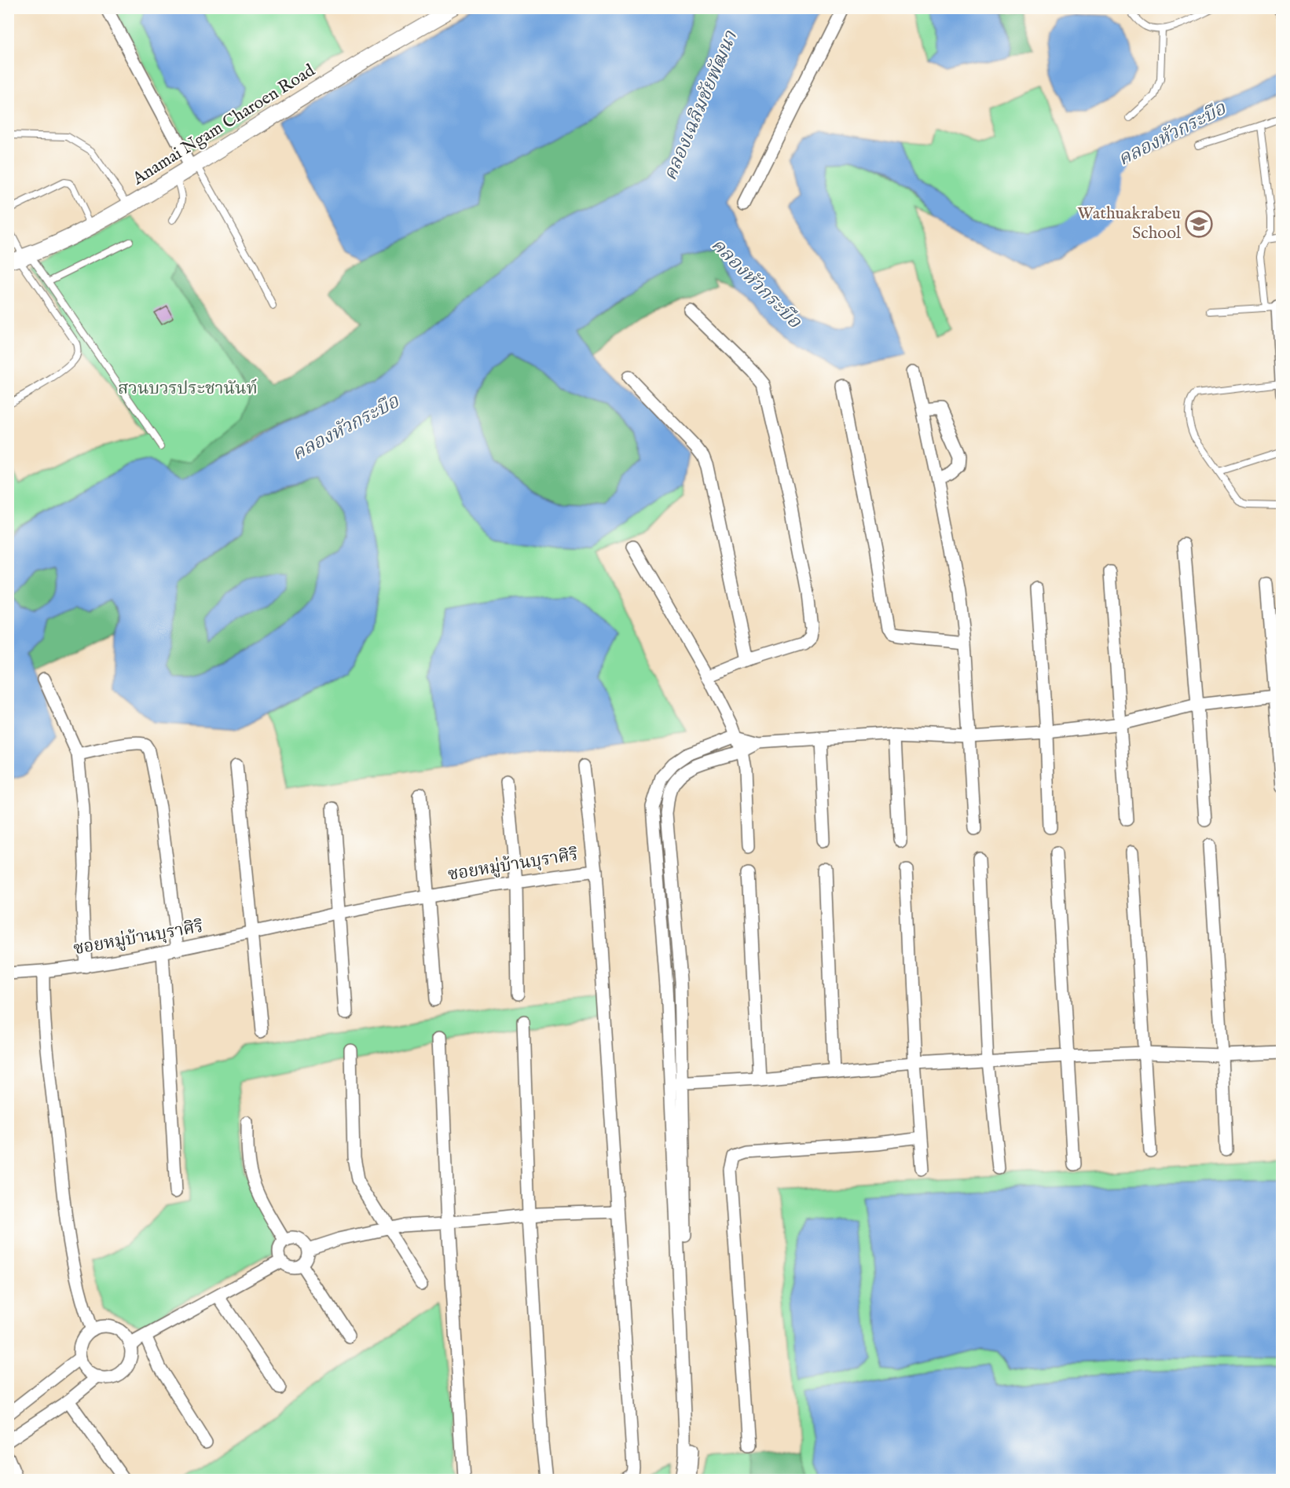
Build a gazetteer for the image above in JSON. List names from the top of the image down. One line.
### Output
{"streets":{"street":["Anamai Ngam Charoen Road","ซอยหมู่บ้านบุราศิริ"]},"water":["คลองเฉลิมชัยพัฒนา","คลองหัวกระบือ"],"parks":["สวนบวรประชานันท์"],"places":{"school or university":["Wathuakrabeu School"]}}
